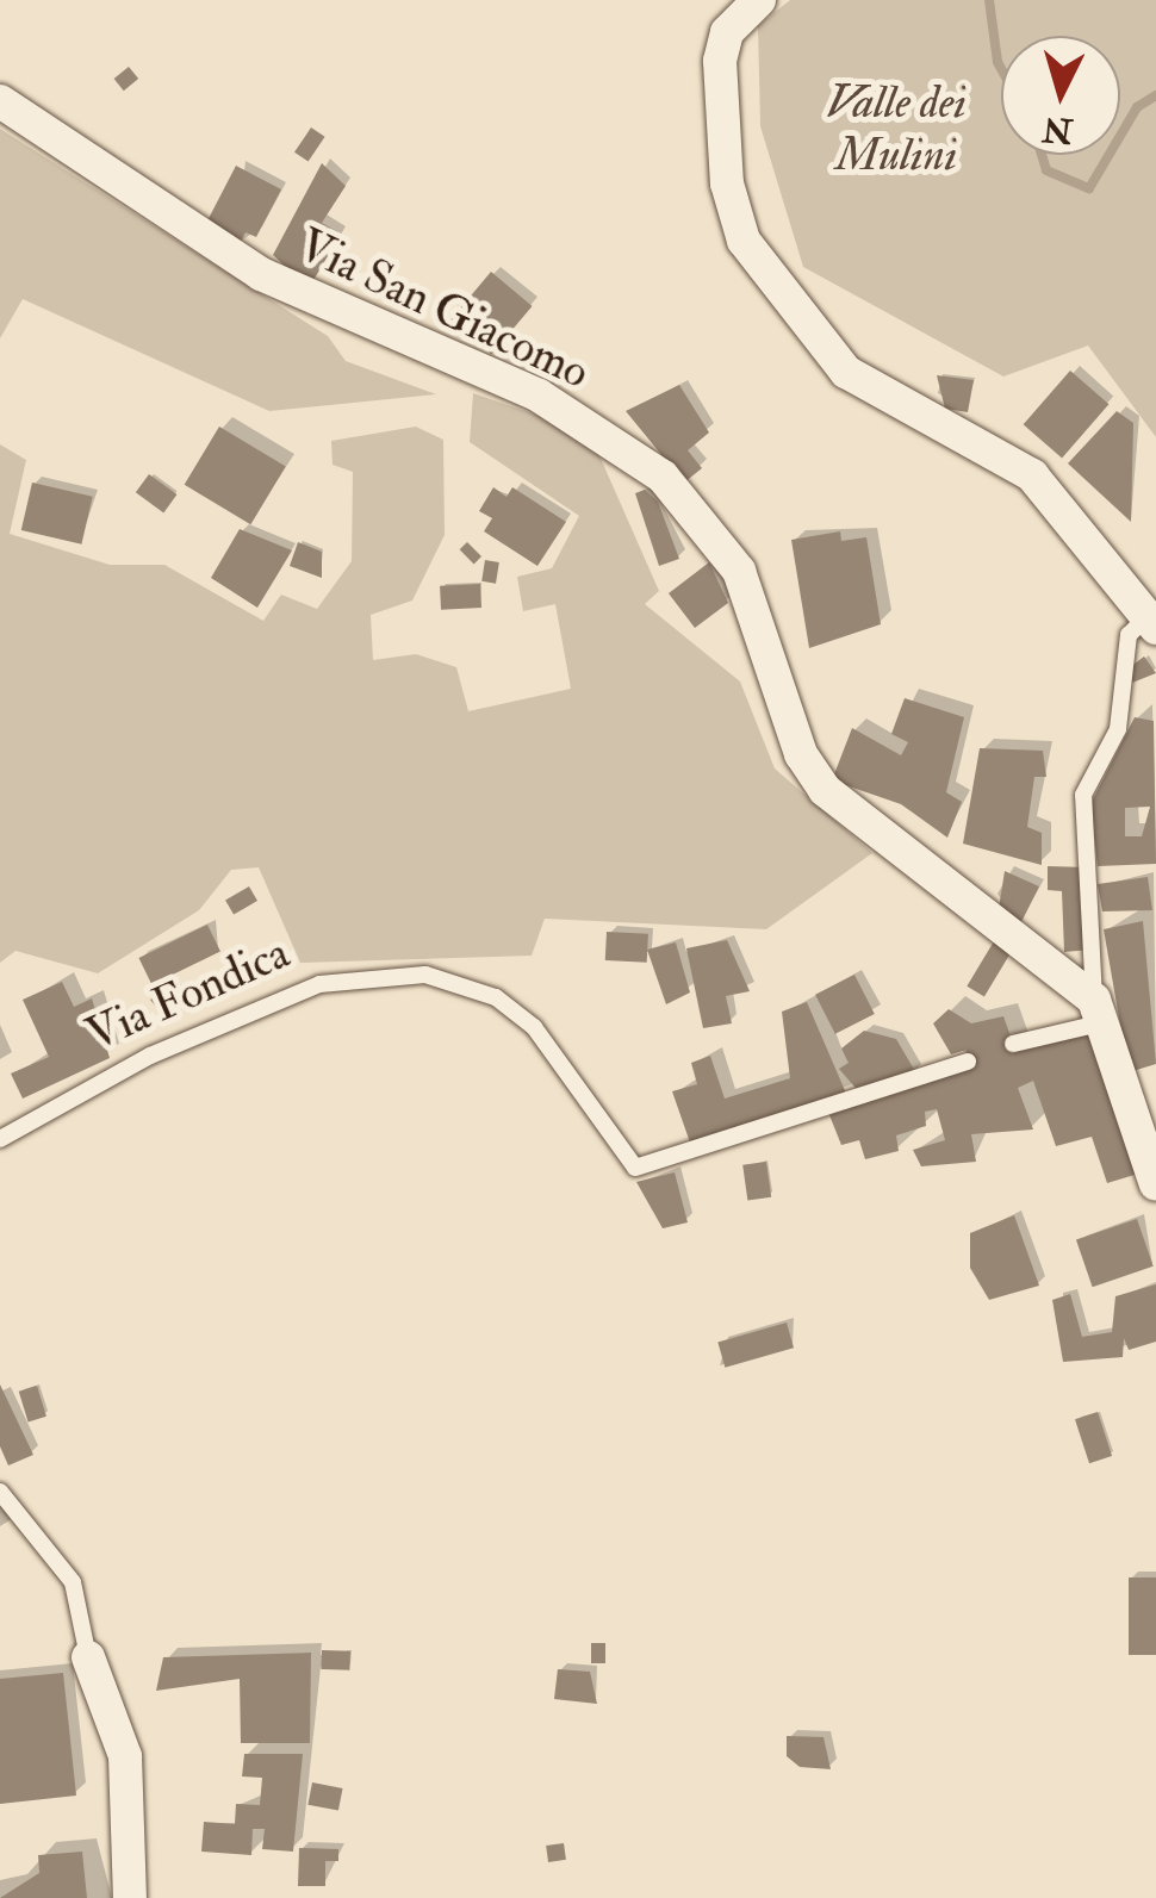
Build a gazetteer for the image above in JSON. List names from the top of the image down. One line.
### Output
{"streets":{"street":["Via San Giacomo"],"lane":["Via Fondica"]},"parks":["Valle dei Mulini"],"north":"bottom"}
